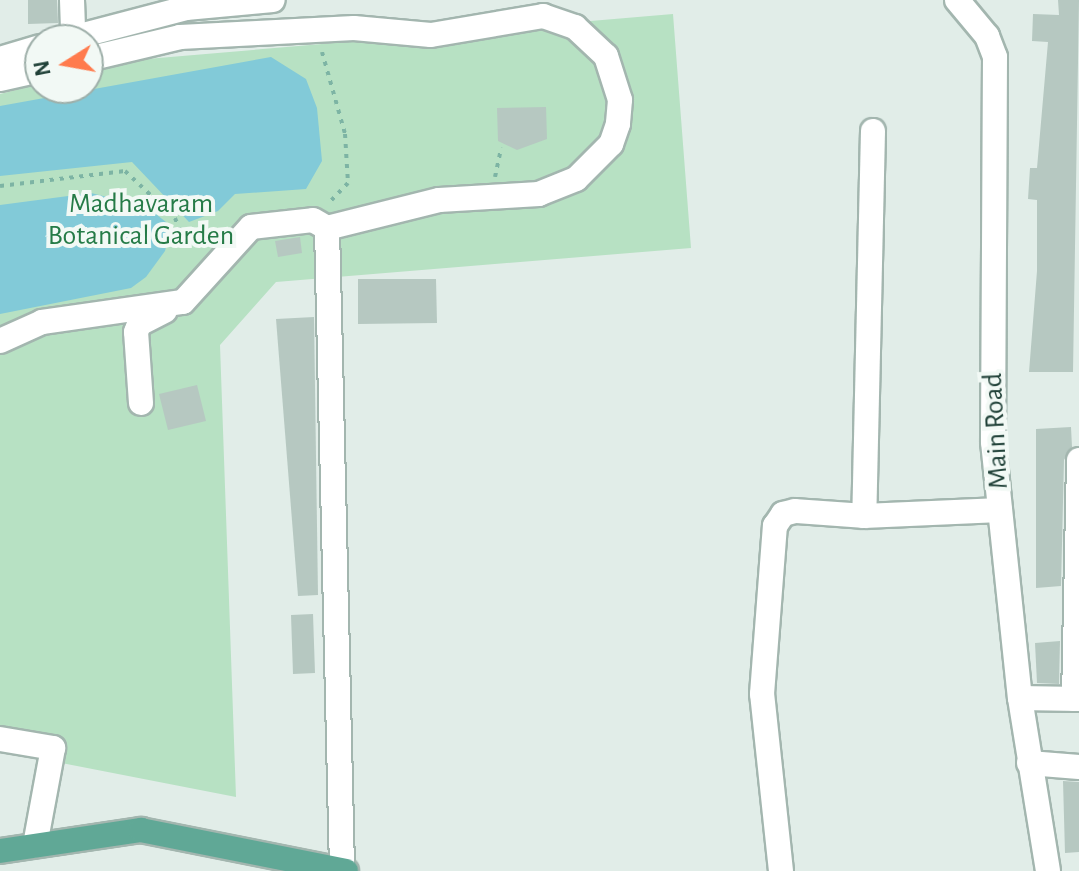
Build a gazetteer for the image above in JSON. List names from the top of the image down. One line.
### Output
{"streets":{"street":["Main Road"]},"parks":["Madhavaram Botanical Garden"],"north":"left"}
